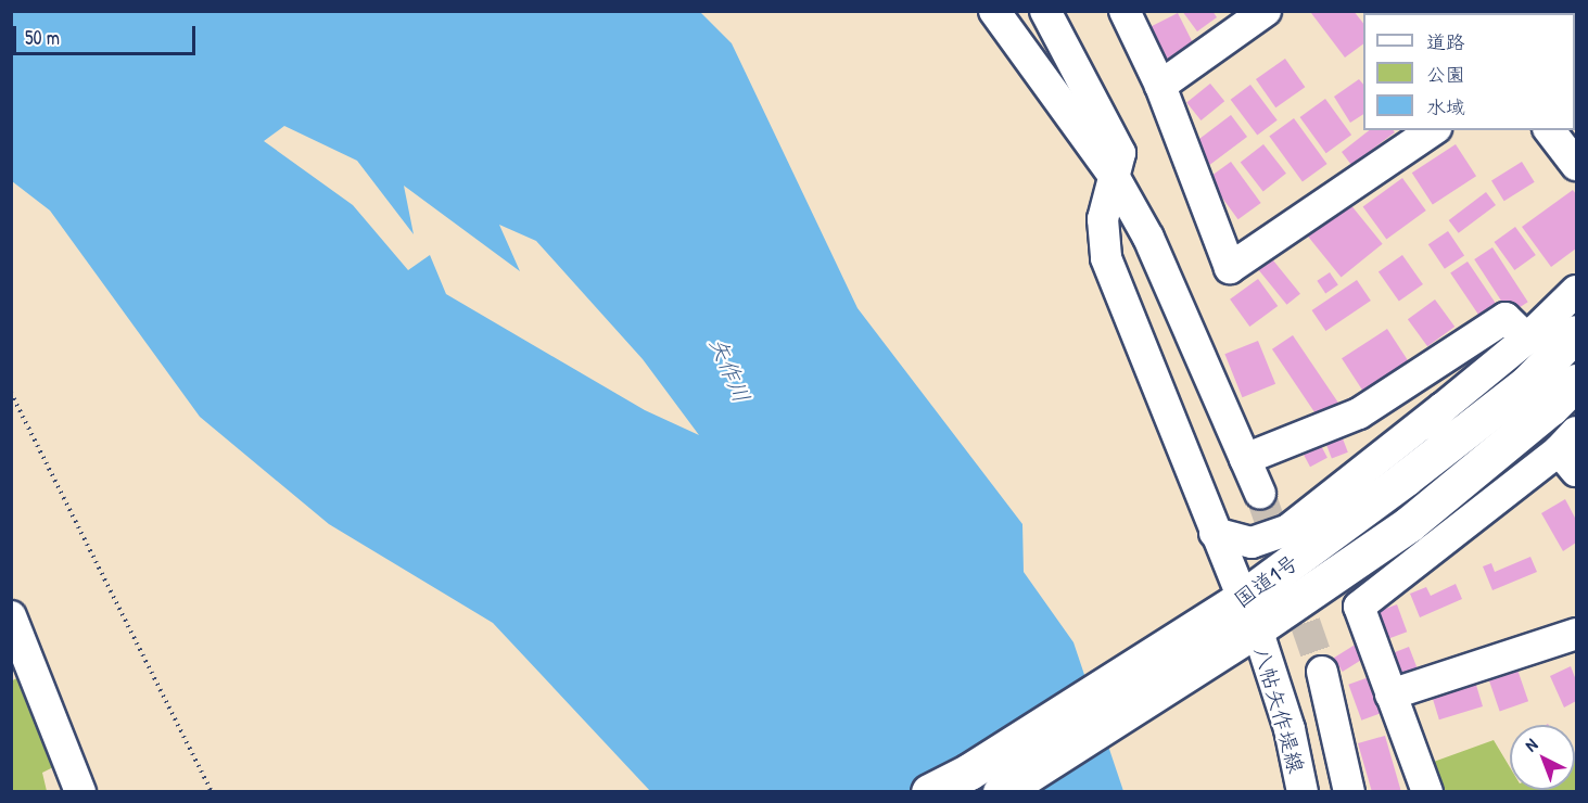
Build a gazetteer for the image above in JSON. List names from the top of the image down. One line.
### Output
{"streets":{"highway":["国道1号"],"street":["八帖矢作堤線"]},"crossings":[["国道1号","八帖矢作堤線"]],"water":["矢作川"],"legend":["道路","公園","水域"],"scale_bar":"50 m","north":"top left"}
